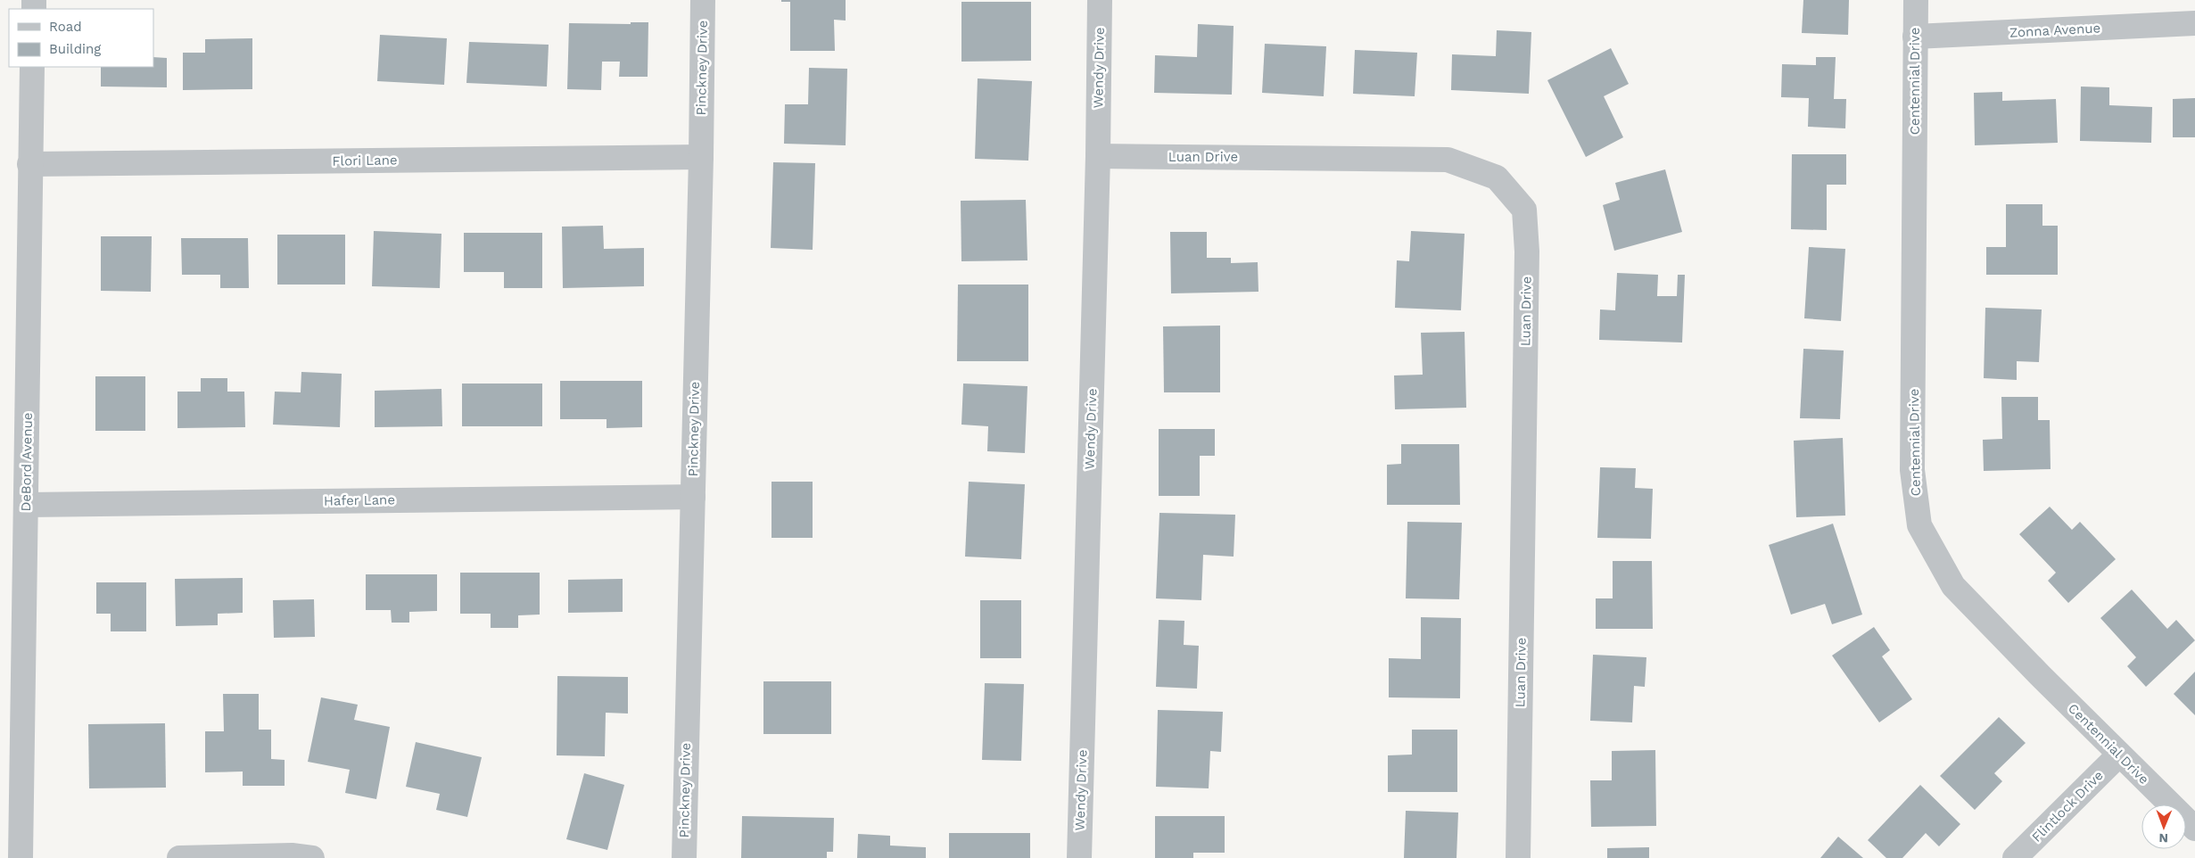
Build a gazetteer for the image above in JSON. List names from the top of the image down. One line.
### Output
{"streets":{"street":["Zonna Avenue","Pinckney Drive","Wendy Drive","Centennial Drive","Luan Drive","Flori Lane","DeBord Avenue","Hafer Lane","Flintlock Drive"]},"crossings":[["Zonna Avenue","Centennial Drive"],["Pinckney Drive","Flori Lane"],["Pinckney Drive","Hafer Lane"],["Wendy Drive","Luan Drive"],["Centennial Drive","Flintlock Drive"],["Flori Lane","DeBord Avenue"],["DeBord Avenue","Hafer Lane"]],"legend":["Road","Building"],"north":"bottom"}
